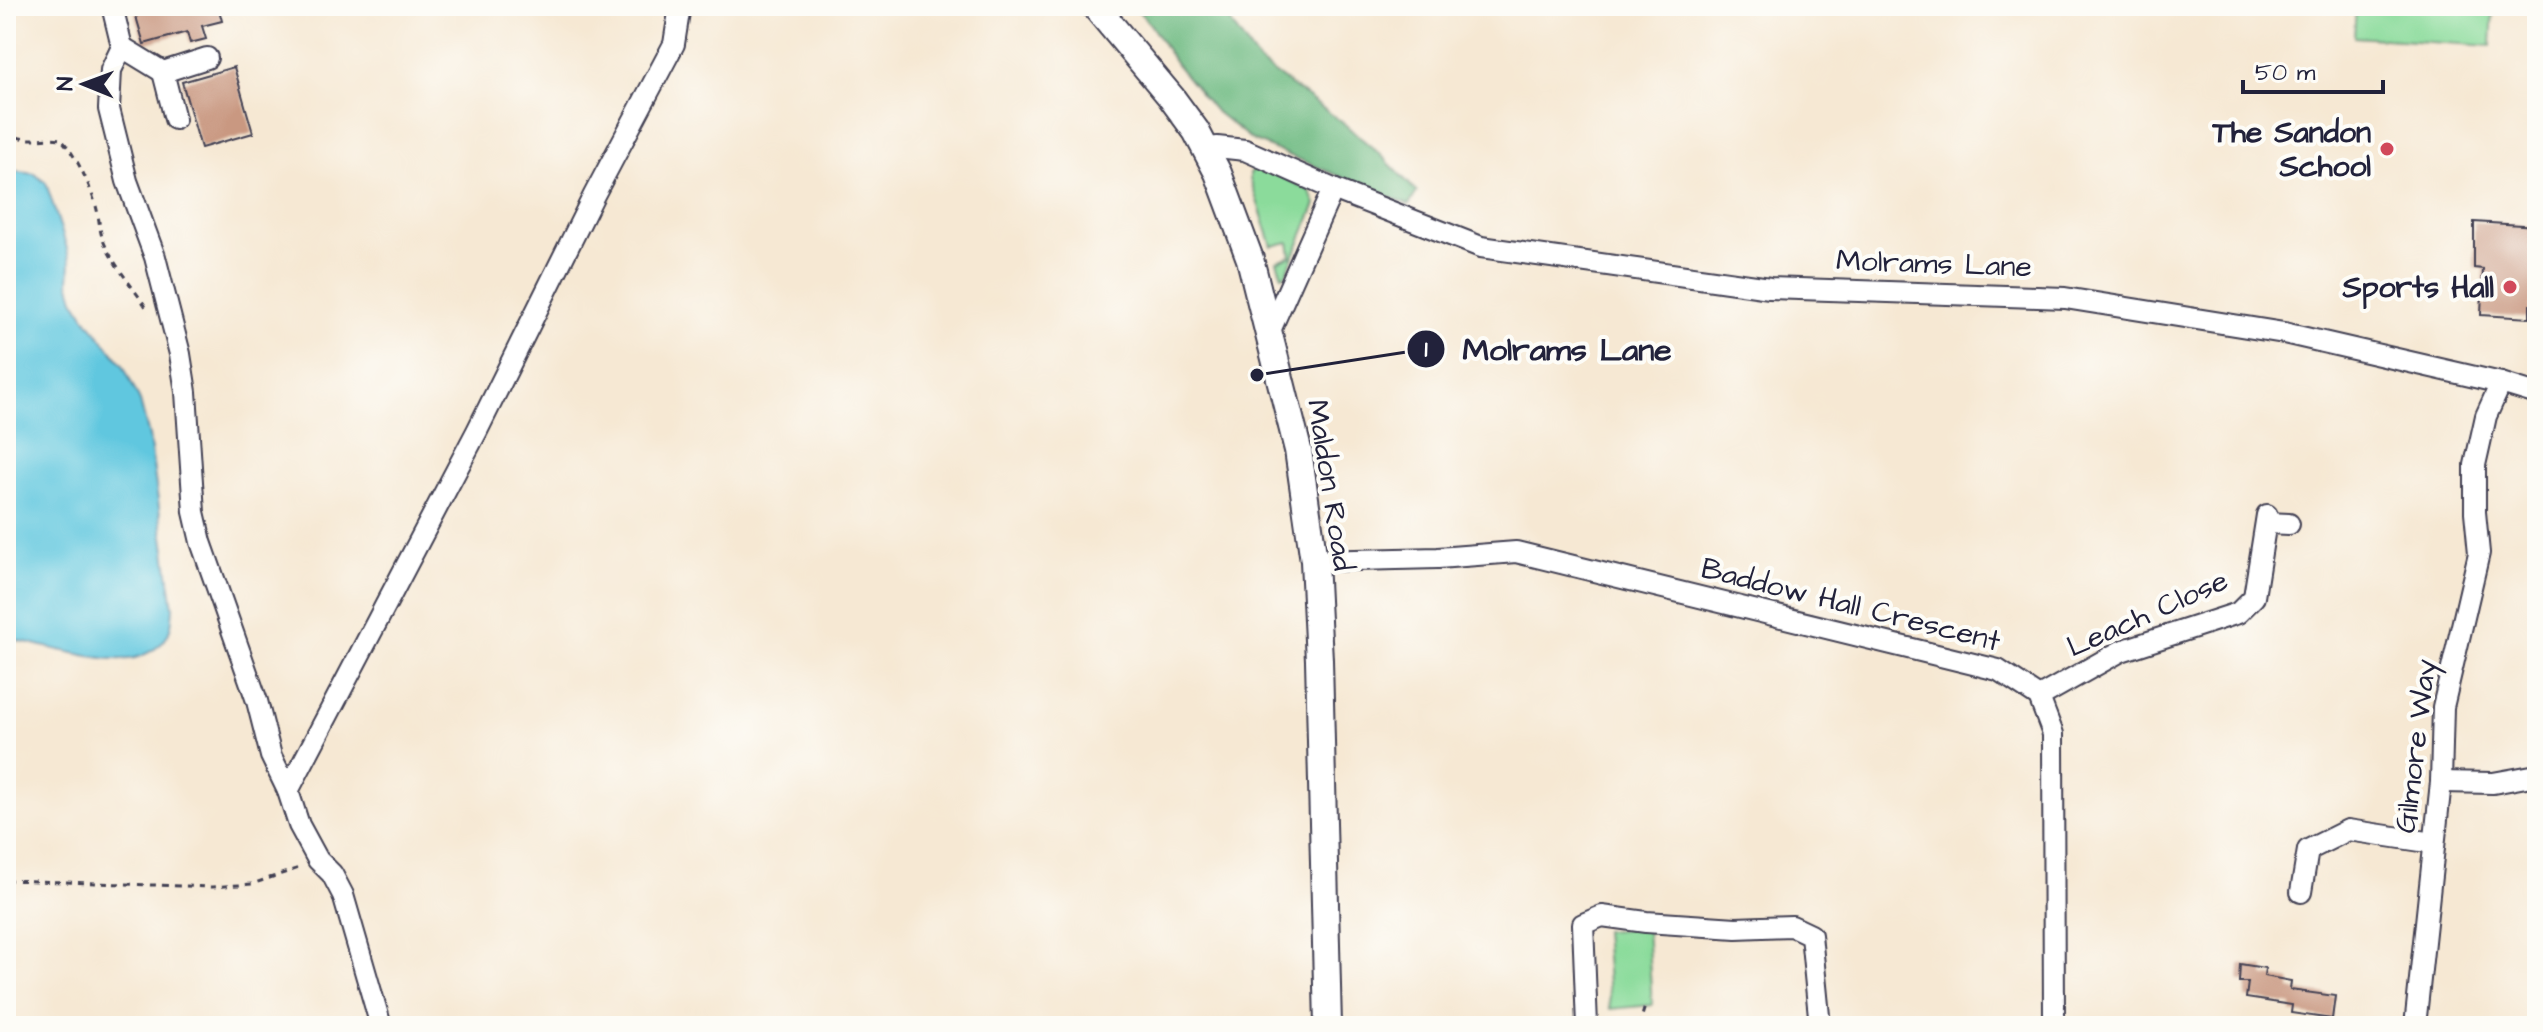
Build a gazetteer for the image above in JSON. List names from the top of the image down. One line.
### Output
{"streets":{"main road":["Maldon Road"],"street":["Molrams Lane","Baddow Hall Crescent","Leach Close","Gilmore Way"]},"crossings":[["Molrams Lane","Maldon Road"],["Molrams Lane","Gilmore Way"],["Maldon Road","Baddow Hall Crescent"],["Baddow Hall Crescent","Leach Close"]],"places":["The Sandon School","Sports Hall","Molrams Lane"],"scale_bar":"50 m","north":"left"}
